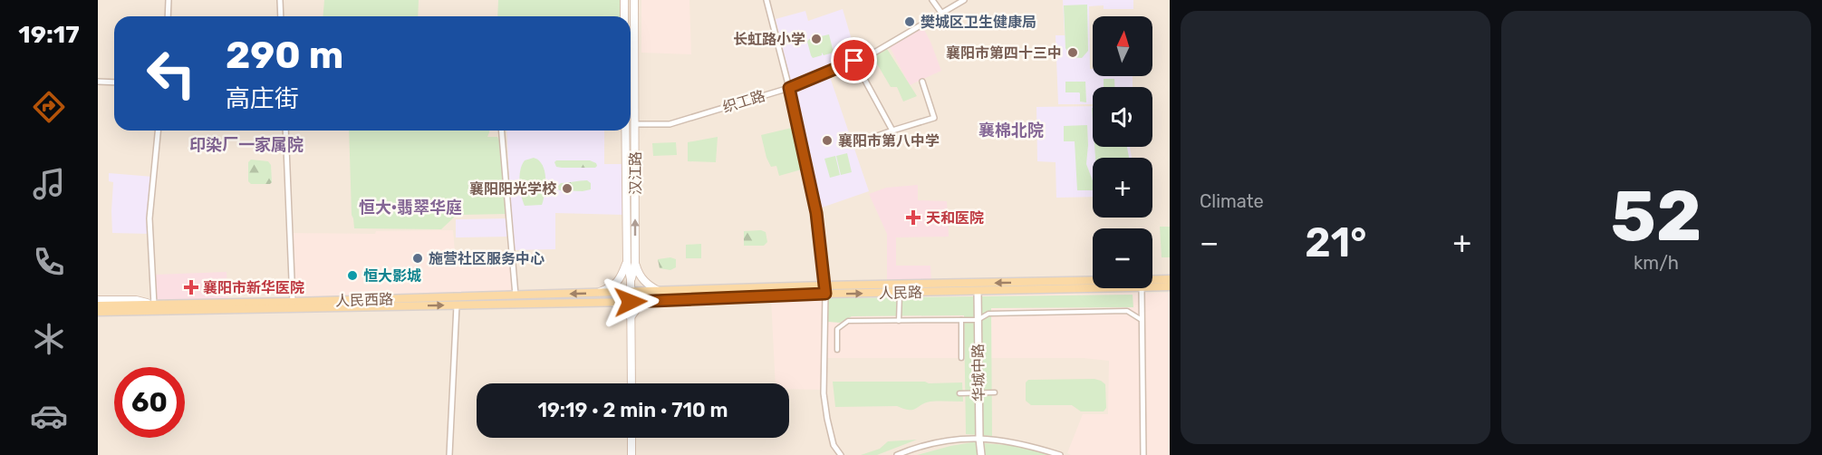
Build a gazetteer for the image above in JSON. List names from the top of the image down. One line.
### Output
{"streets":{"main road":["汉江路","人民路","人民西路"],"street":["织工路","华城中路"]},"crossings":[["织工路","汉江路"],["汉江路","人民路"],["汉江路","人民西路"],["人民路","人民西路"],["人民路","华城中路"]],"districts":["襄棉北院","印染厂一家属院","恒大·翡翠华庭"],"places":{"other":["樊城区卫生健康局","长虹路小学","襄阳市第四十三中","襄阳市第八中学","襄阳阳光学校","施营社区服务中心","恒大影城"],"health":["天和医院","襄阳市新华医院"]},"north":"top","page":{"tabs":"19:17","tile":["Climate",["52","km/h"]],"map_buttons":["+","−"],"turn":["290 m","高庄街"],"heat":["−","21°","+"],"limit":"60","trip":"19:19 · 2 min · 710 m"}}
